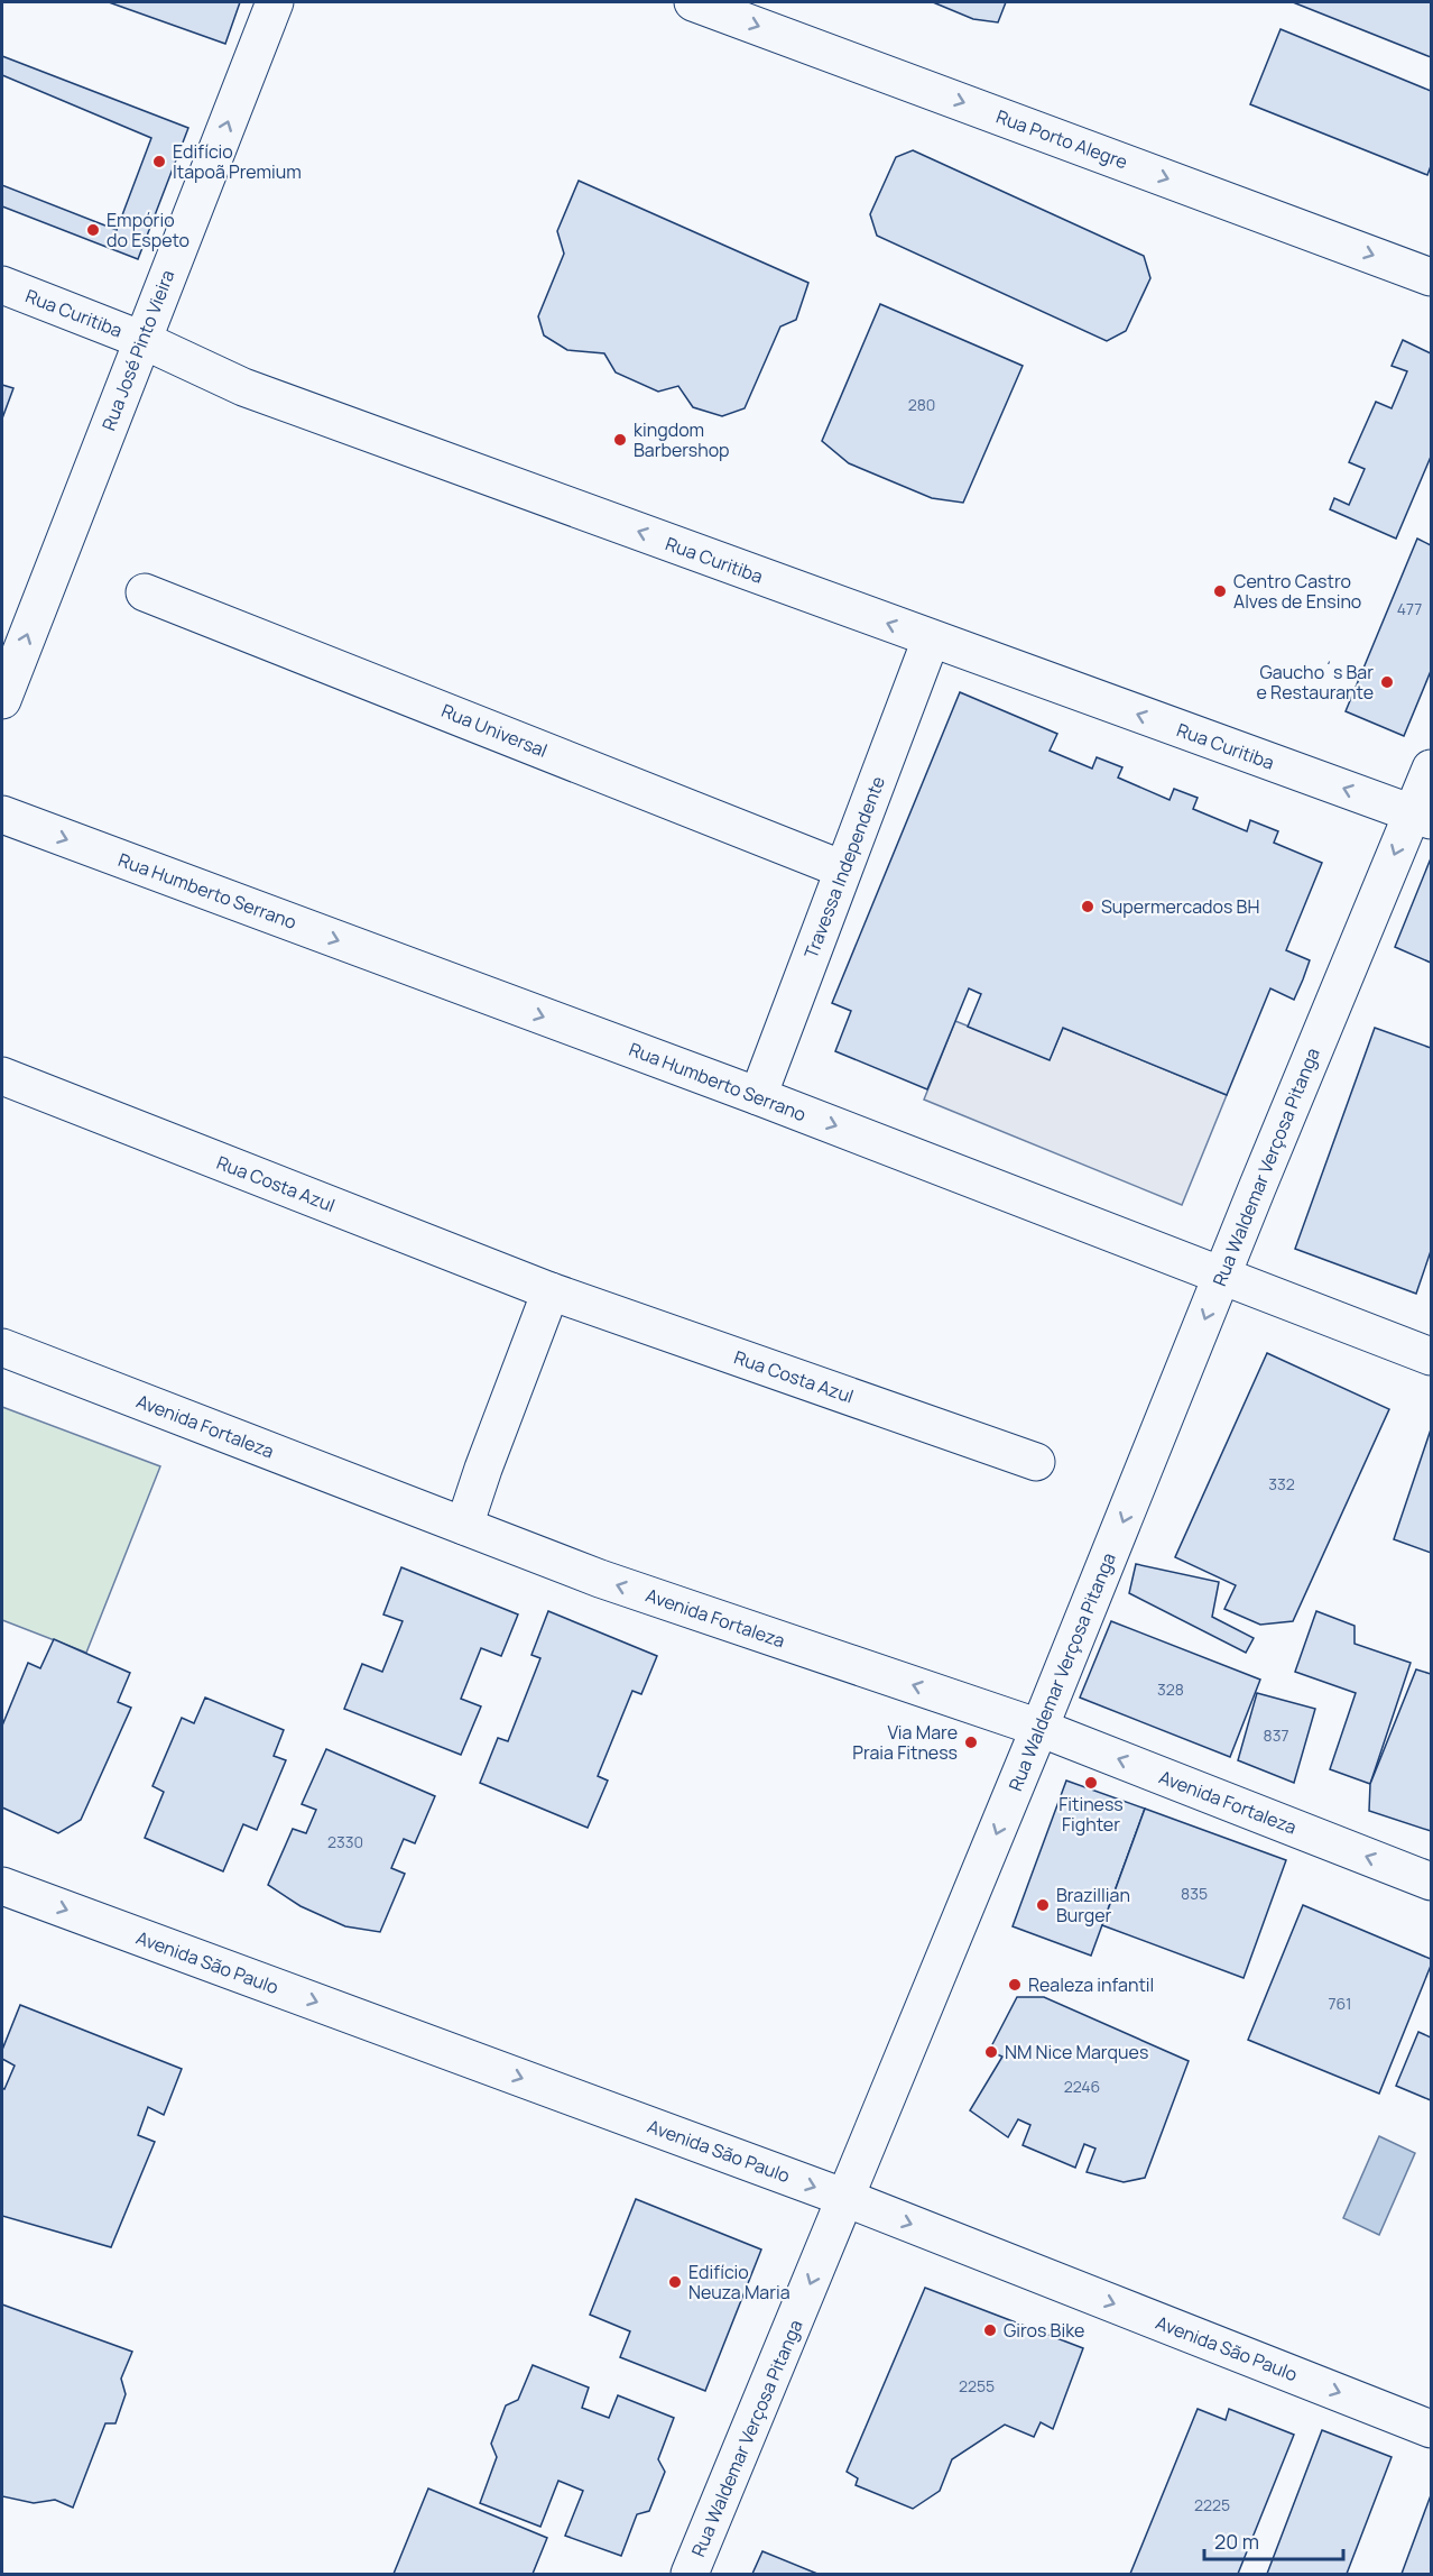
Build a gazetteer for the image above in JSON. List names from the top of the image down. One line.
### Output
{"streets":{"street":["Rua Porto Alegre","Rua Curitiba","Rua José Pinto Vieira","Rua Universal","Travessa Independente","Rua Humberto Serrano","Rua Waldemar Verçosa Pitanga","Rua Costa Azul","Avenida Fortaleza","Avenida São Paulo"]},"crossings":[["Rua Curitiba","Rua José Pinto Vieira"],["Rua Curitiba","Travessa Independente"],["Rua Curitiba","Rua Waldemar Verçosa Pitanga"],["Rua Universal","Travessa Independente"],["Travessa Independente","Rua Humberto Serrano"],["Rua Humberto Serrano","Rua Waldemar Verçosa Pitanga"],["Rua Waldemar Verçosa Pitanga","Avenida Fortaleza"],["Rua Waldemar Verçosa Pitanga","Avenida São Paulo"]],"one_way":["Rua Porto Alegre","Rua Curitiba","Rua José Pinto Vieira","Rua Humberto Serrano","Rua Waldemar Verçosa Pitanga","Avenida Fortaleza","Avenida São Paulo"],"places":["Edifício Itapoã Premium","Empório do Espeto","kingdom Barbershop","Centro Castro Alves de Ensino","Gaucho´s Bar e Restaurante","Supermercados BH","Via Mare Praia Fitness","Fitiness Fighter","Brazillian Burger","Realeza infantil","NM Nice Marques","Edifício Neuza Maria","Giros Bike"],"house_numbers":["280","477","332","328","837","2330","835","761","2246","2255","2225"],"scale_bar":"20 m"}
